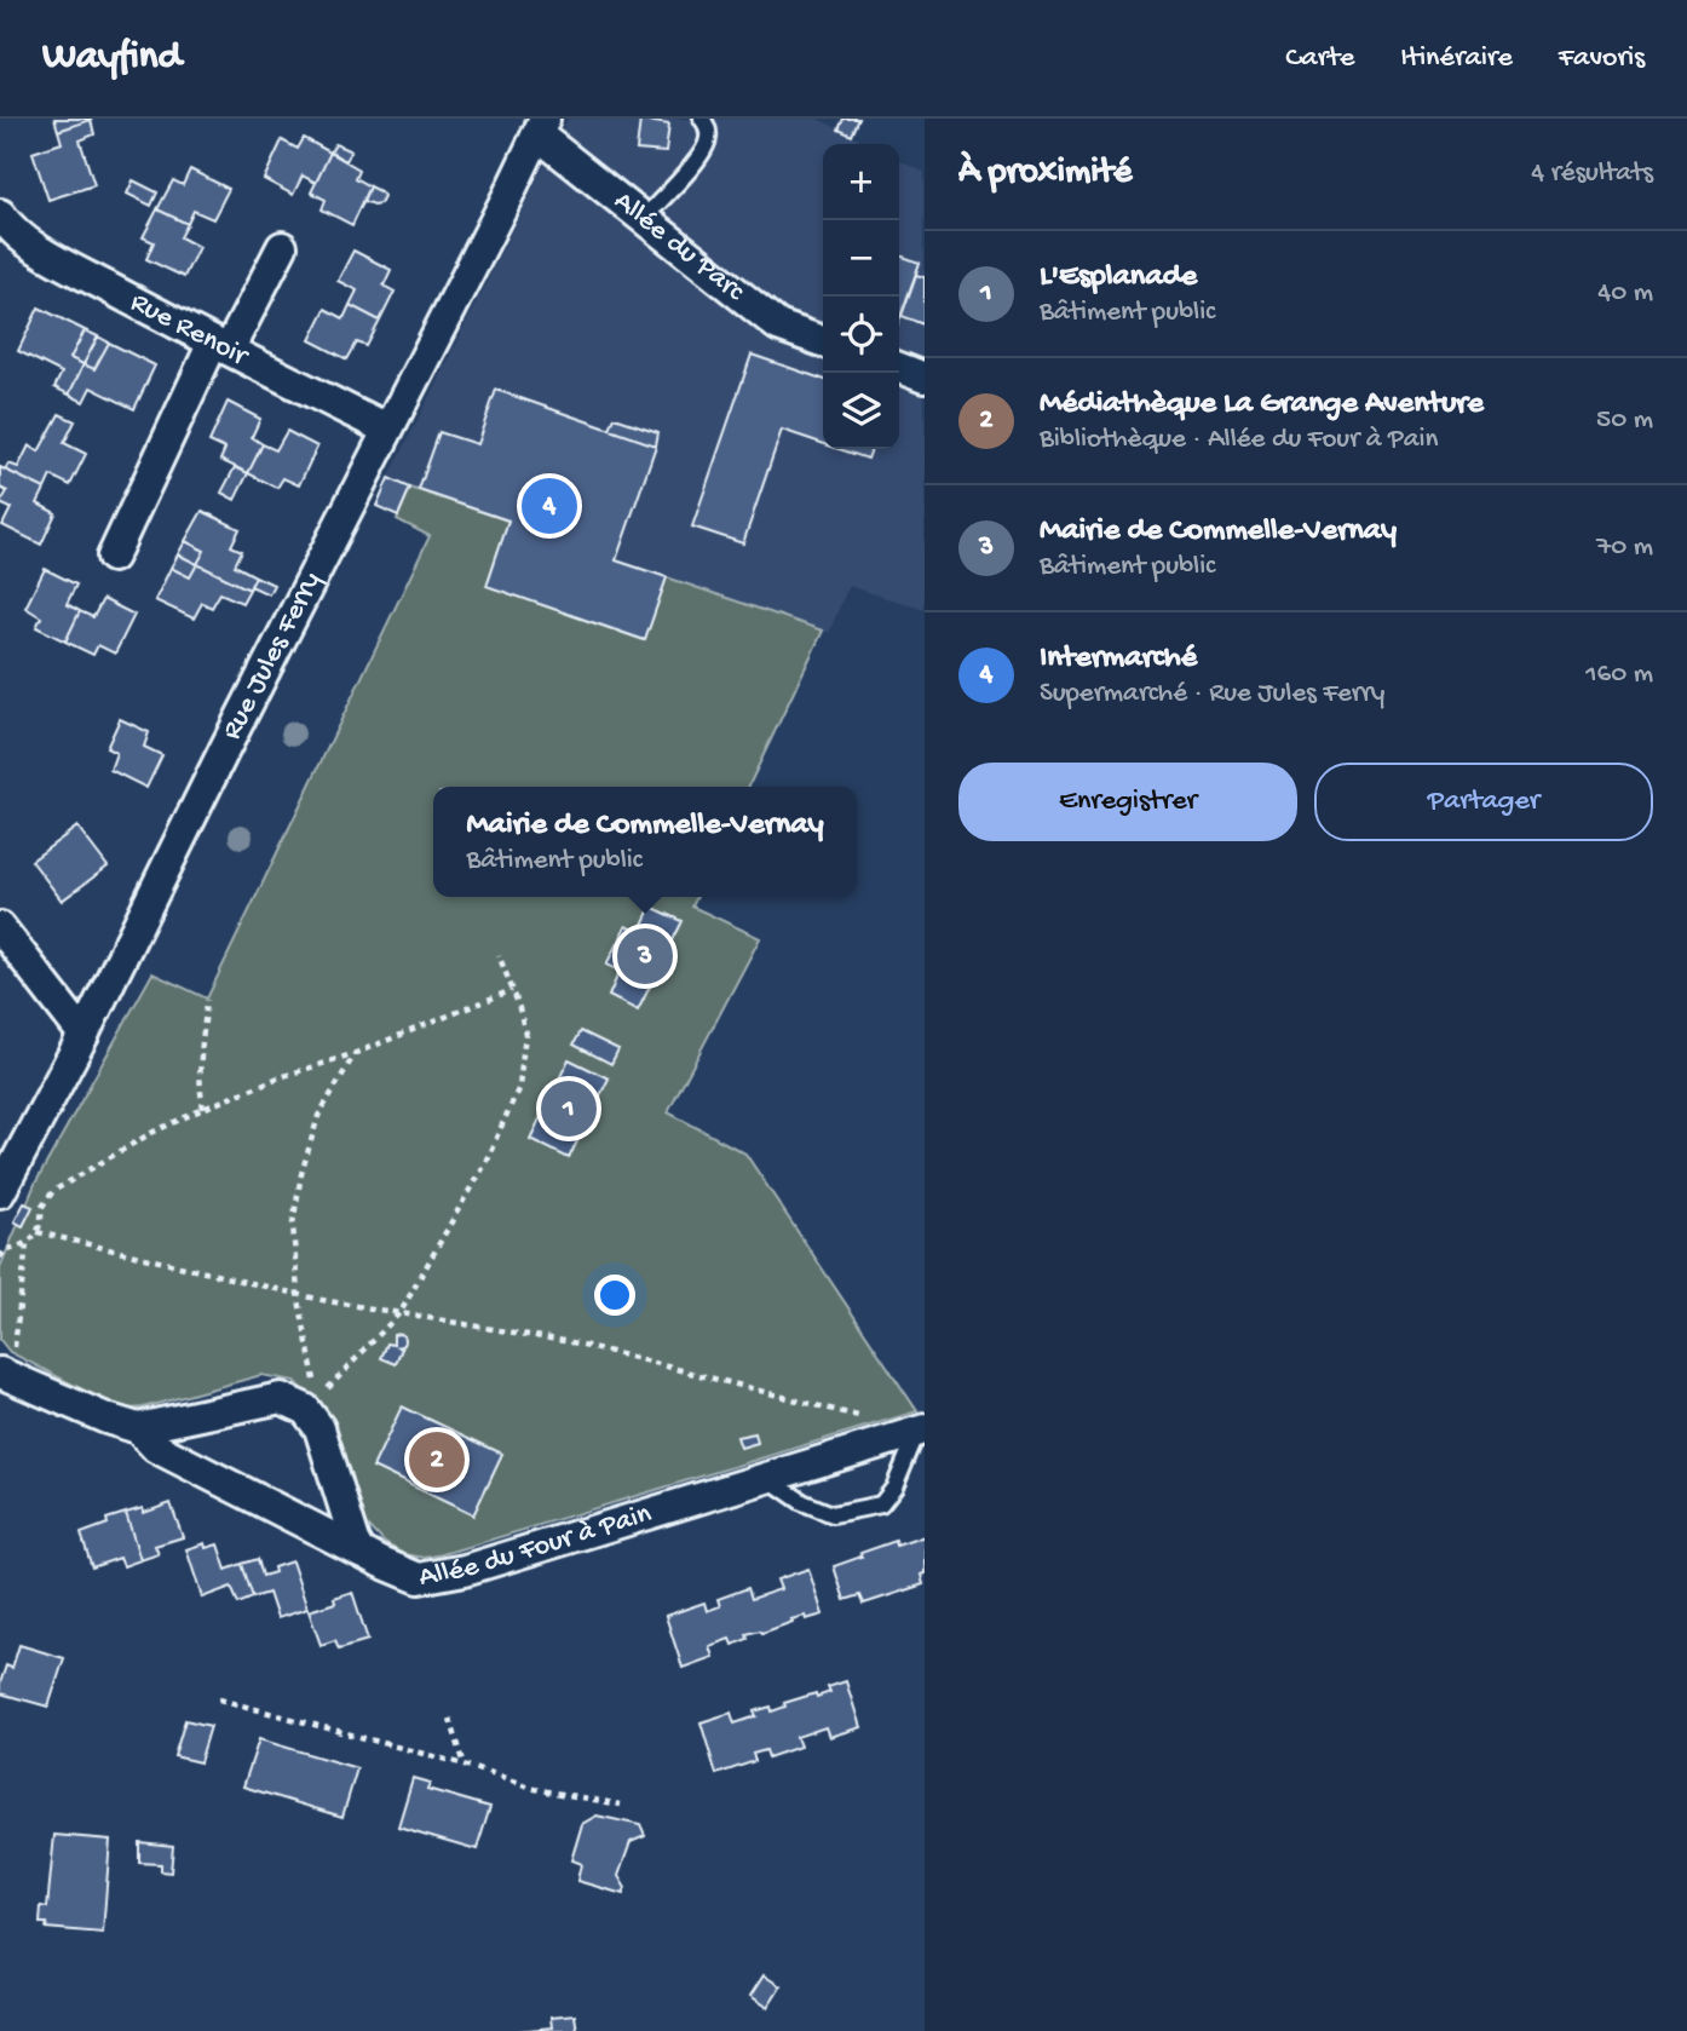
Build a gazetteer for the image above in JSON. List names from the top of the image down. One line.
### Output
{"streets":{"street":["Allée du Parc","Rue Renoir","Rue Jules Ferry","Allée du Four à Pain"]},"crossings":[["Allée du Parc","Rue Jules Ferry"],["Rue Renoir","Rue Jules Ferry"]],"page":{"header":"Wayfind","nav":["Carte","Itinéraire","Favoris"],"heading":["À proximité","4 résultats"],"map_buttons":["+","−"],"list":[{"mark":"1","name":"L'Esplanade","note":"Bâtiment public","value":"40 m"},{"mark":"2","name":"Médiathèque La Grange Aventure","note":"Bibliothèque · Allée du Four à Pain","value":"50 m"},{"mark":"3","name":"Mairie de Commelle-Vernay","note":"Bâtiment public","value":"70 m"},{"mark":"4","name":"Intermarché","note":"Supermarché · Rue Jules Ferry","value":"160 m"}],"pins":["4","3","1","2"],"buttons":["Enregistrer","Partager"],"popup":["Mairie de Commelle-Vernay","Bâtiment public"]}}
